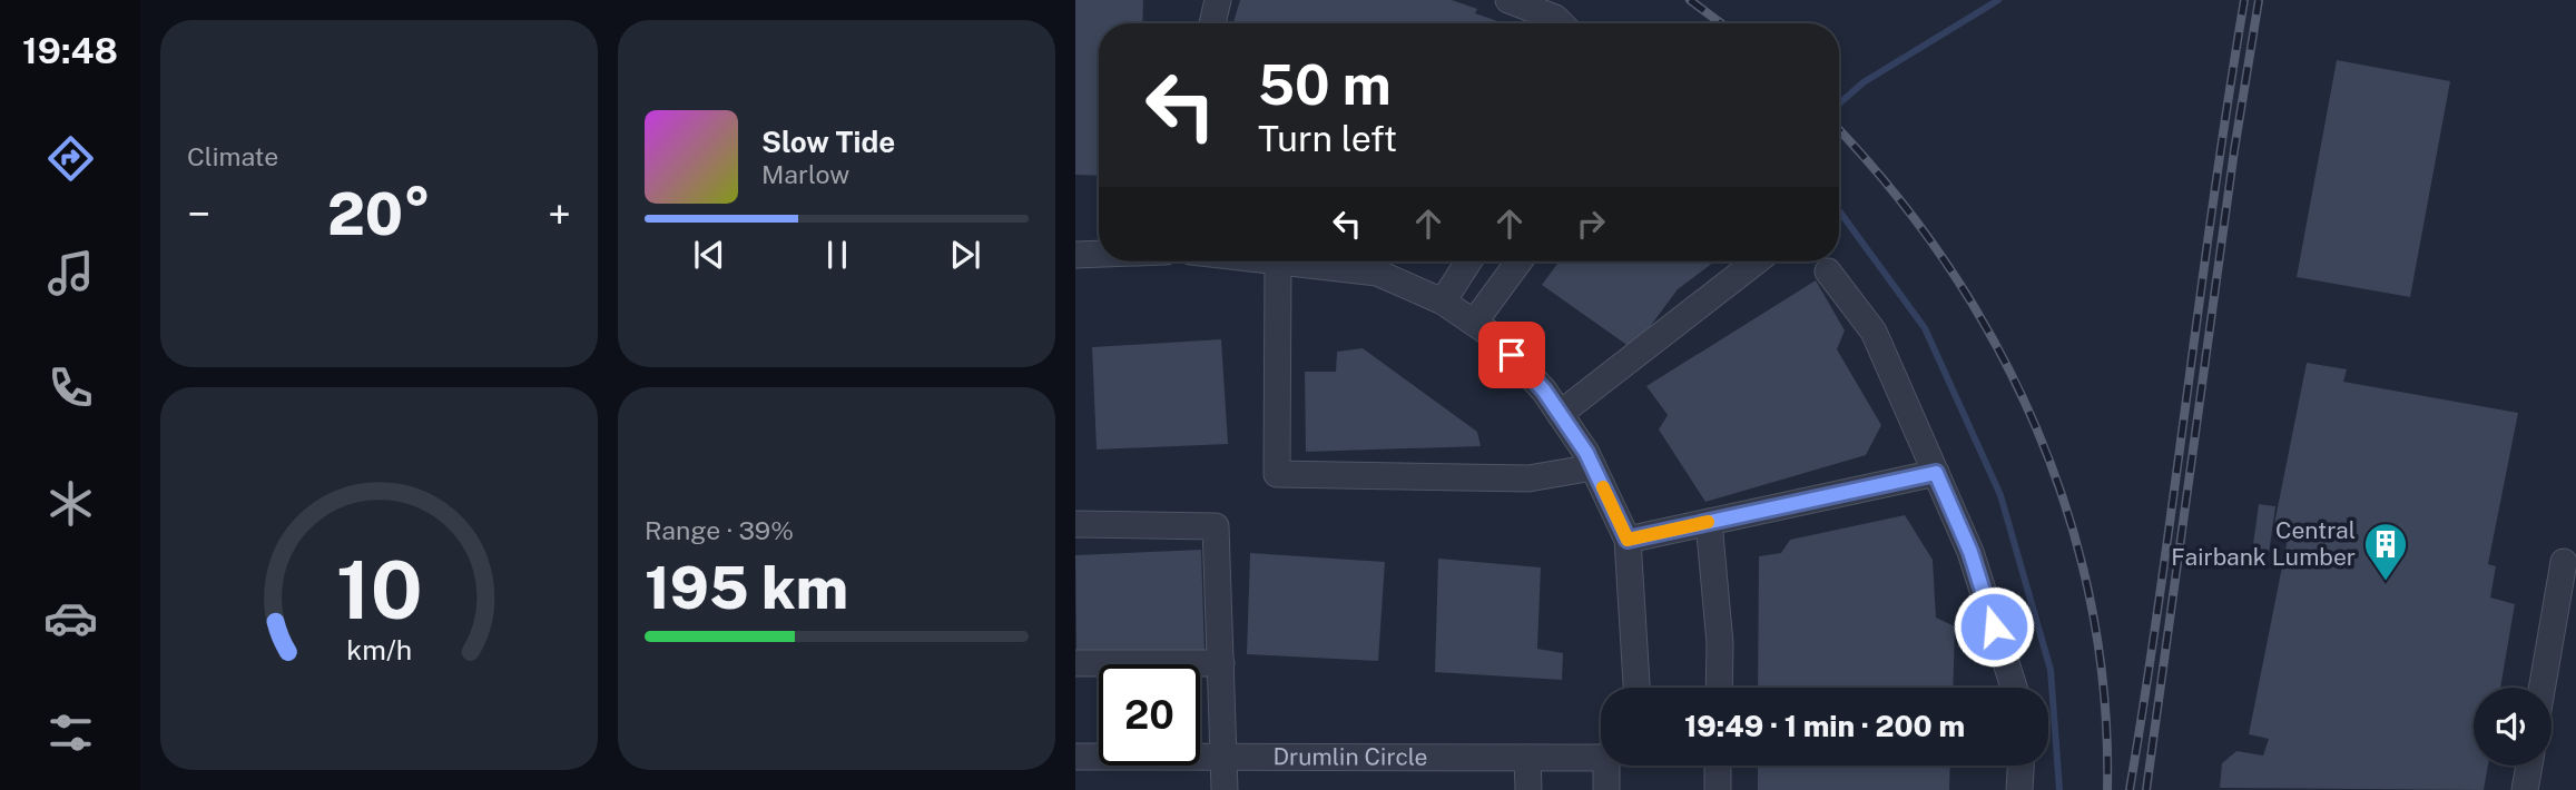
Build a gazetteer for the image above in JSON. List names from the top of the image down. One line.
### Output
{"streets":{"street":["Drumlin Circle"]},"places":{"building":["Central Fairbank Lumber"]},"page":{"tabs":"19:48","tile":["Climate",["Range · 39%","195 km"]],"turn":["50 m","Turn left"],"song":["Slow Tide","Marlow"],"heat":["−","20°","+"],"limit":"20","trip":"19:49 · 1 min · 200 m","gauge":["10","km/h"]}}
